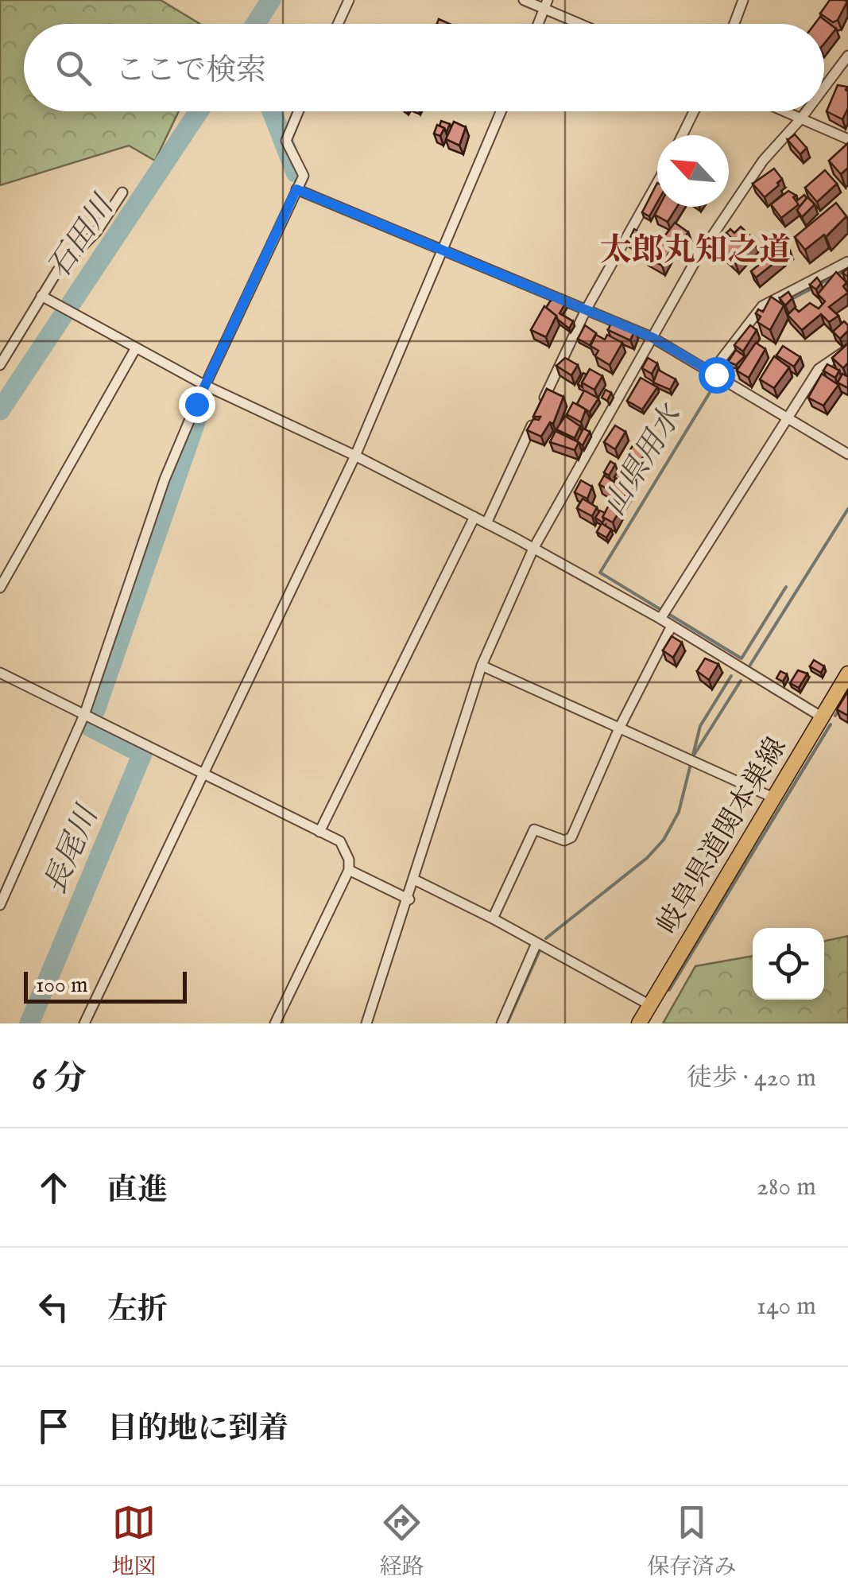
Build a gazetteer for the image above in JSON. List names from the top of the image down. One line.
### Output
{"streets":{"main road":["岐阜県道関本巣線"]},"districts":["太郎丸知之道"],"water":["石田川","山県用水","長尾川"],"scale_bar":"100 m","north":"top left","page":{"search":"ここで検索","scale":"100 m","heading":["6 分","徒歩 · 420 m"],"list":[["直進","280 m"],["左折","140 m"],"目的地に到着"],"nav":["地図","経路","保存済み"]}}
